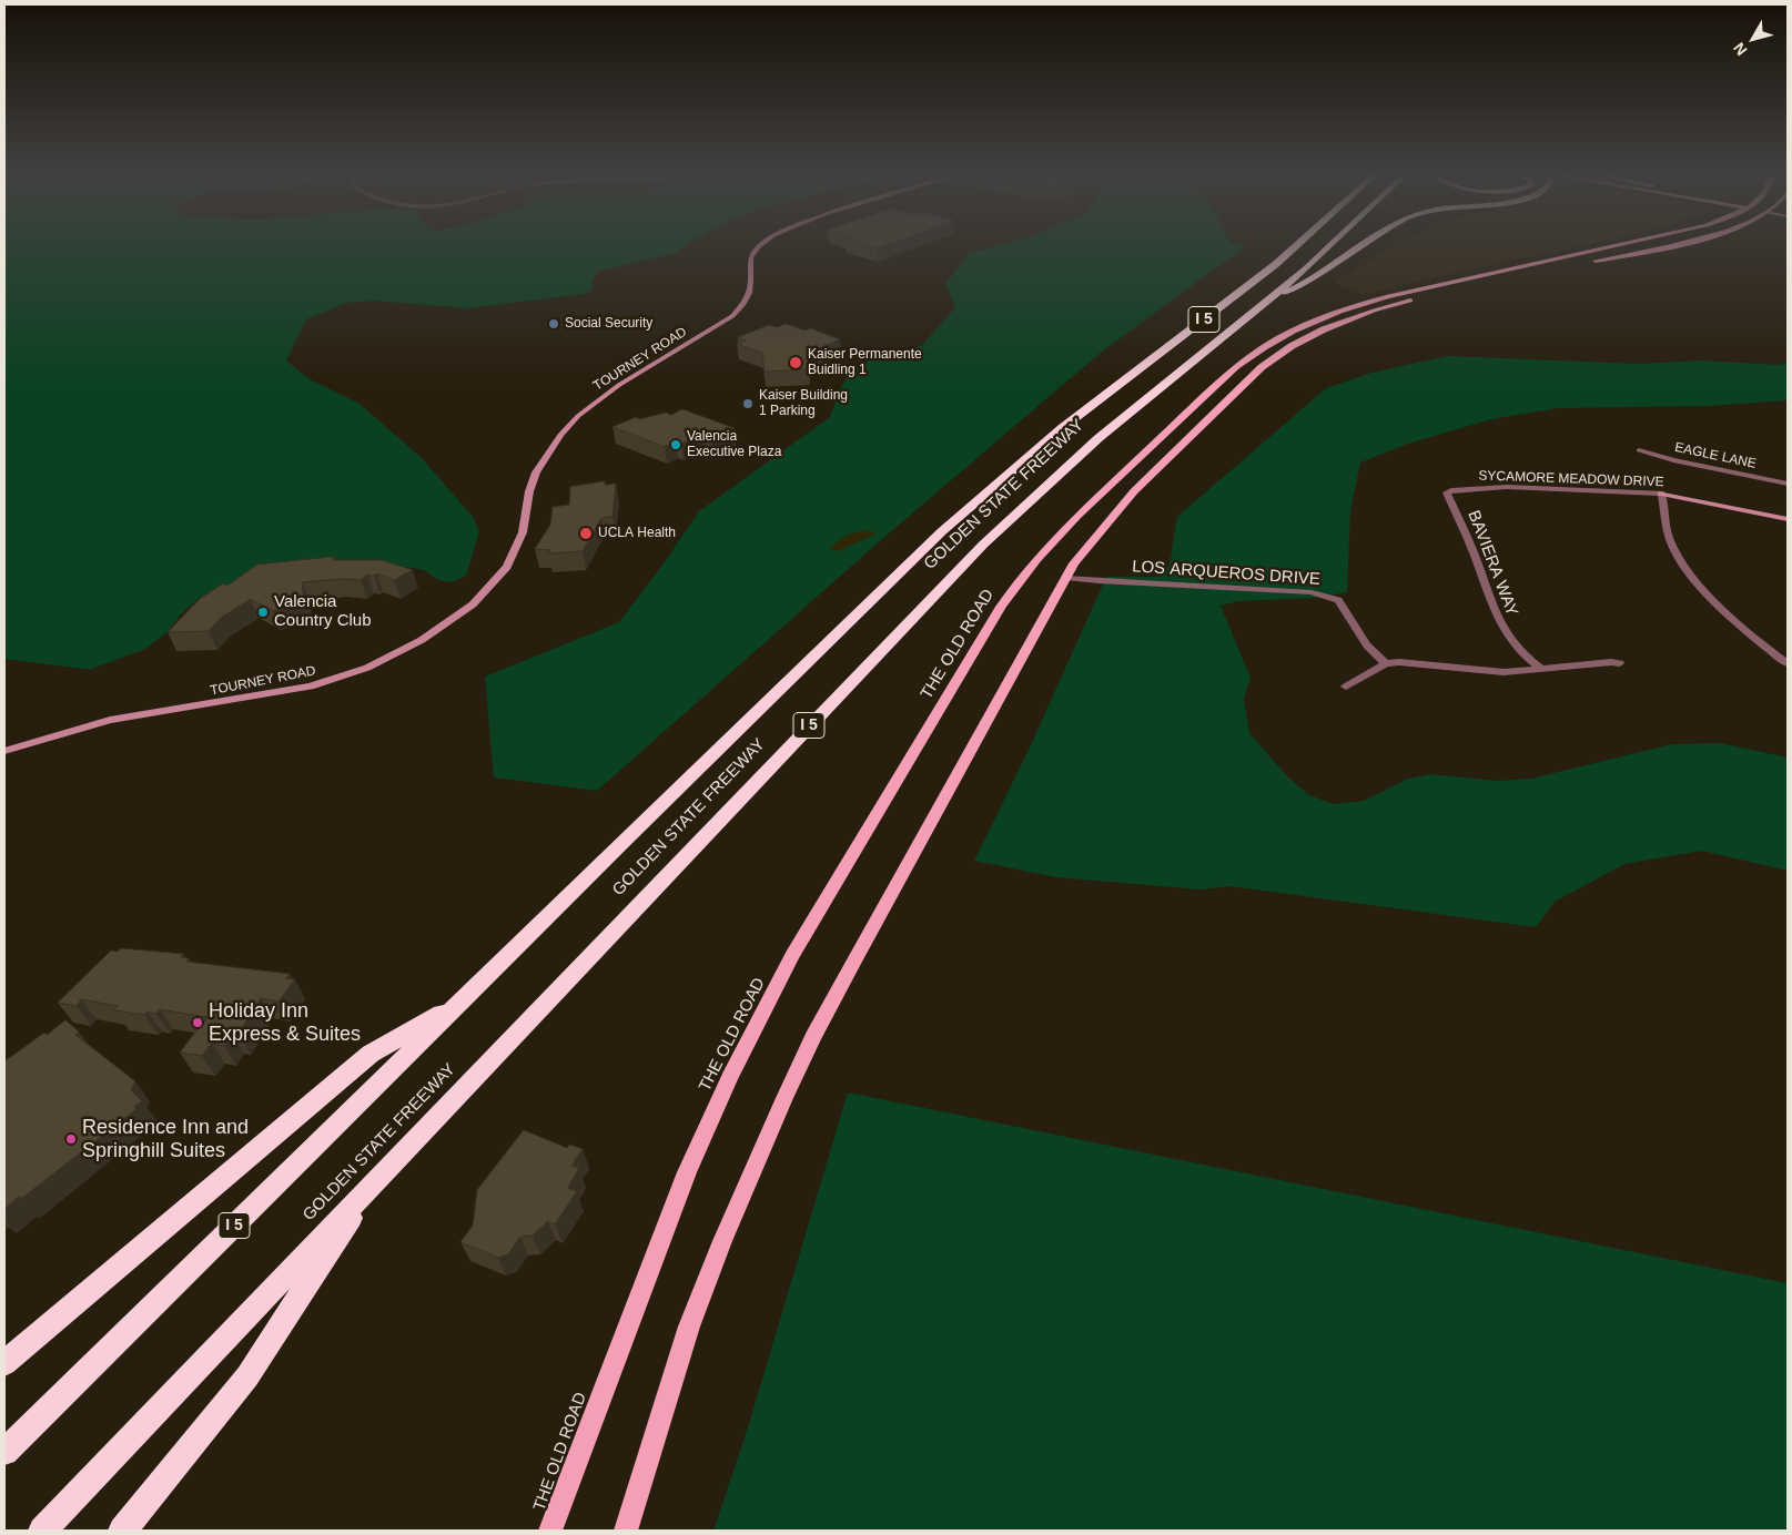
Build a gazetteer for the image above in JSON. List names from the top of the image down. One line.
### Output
{"streets":{"highway":["I 5","GOLDEN STATE FREEWAY"],"main road":["THE OLD ROAD"],"street":["TOURNEY ROAD","EAGLE LANE","SYCAMORE MEADOW DRIVE","BAVIERA WAY","LOS ARQUEROS DRIVE"]},"crossings":[["I 5","GOLDEN STATE FREEWAY"],["SYCAMORE MEADOW DRIVE","BAVIERA WAY"]],"places":["Social Security","Kaiser Permanente Buidling 1","Kaiser Building 1 Parking","Valencia Executive Plaza","UCLA Health","Valencia Country Club","Holiday Inn Express & Suites","Residence Inn and Springhill Suites"],"north":"bottom left"}
